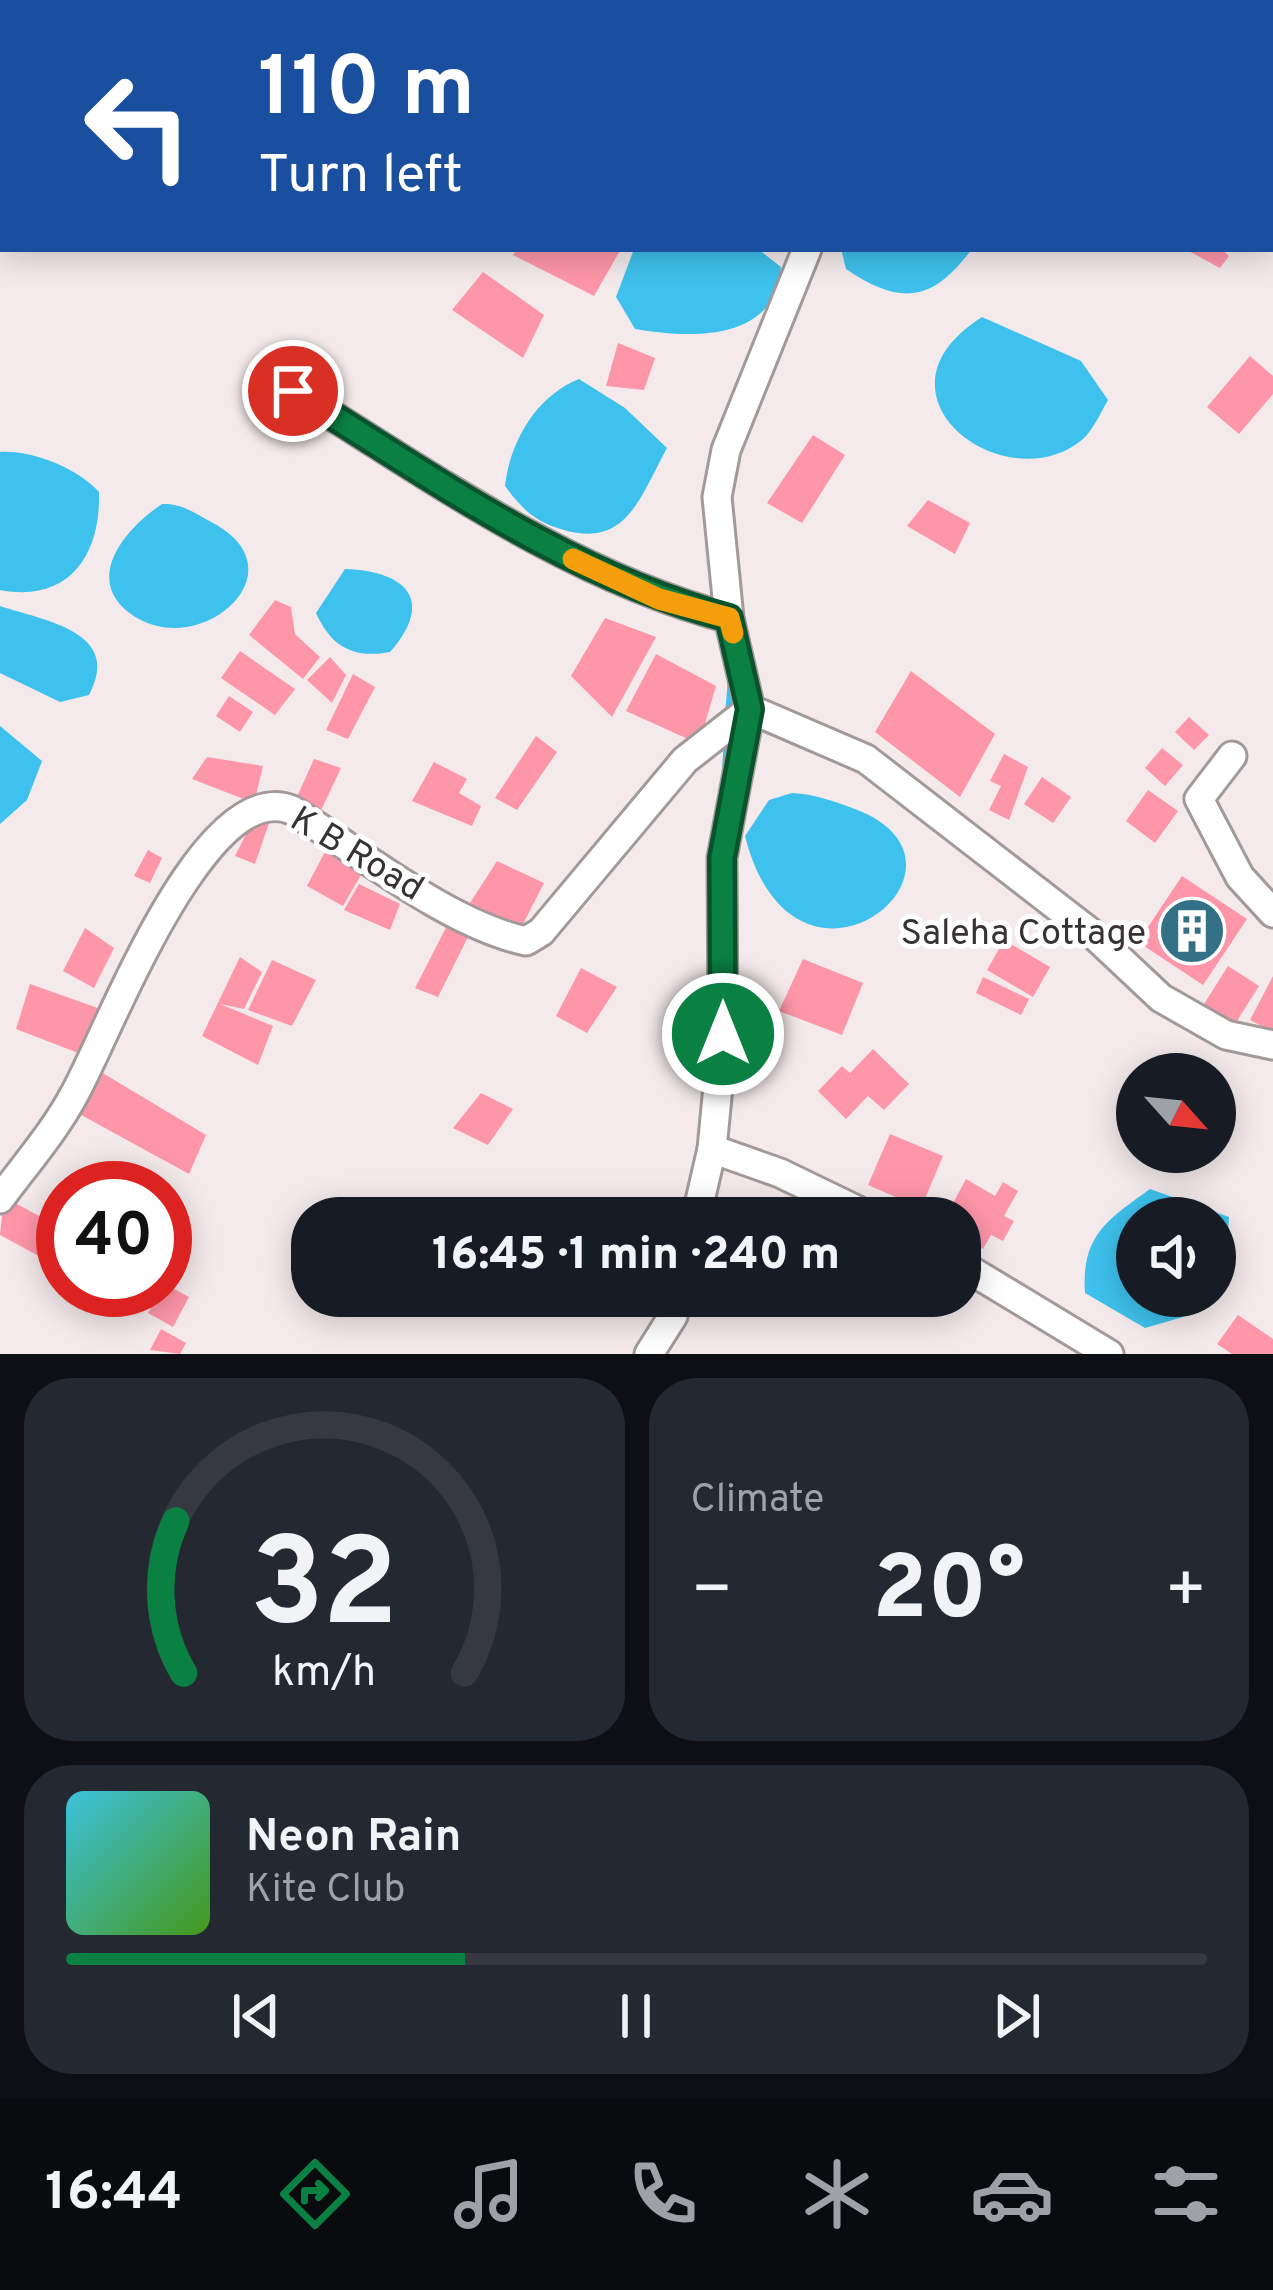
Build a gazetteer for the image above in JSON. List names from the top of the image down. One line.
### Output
{"streets":{"street":["K B Road"]},"places":{"building":["Saleha Cottage"]},"north":"bottom right","page":{"turn":["110 m","Turn left"],"limit":"40","trip":"16:45 · 1 min · 240 m","tile":"Climate","heat":["−","20°","+"],"song":["Neon Rain","Kite Club"],"tabs":"16:44","gauge":["32","km/h"]}}
